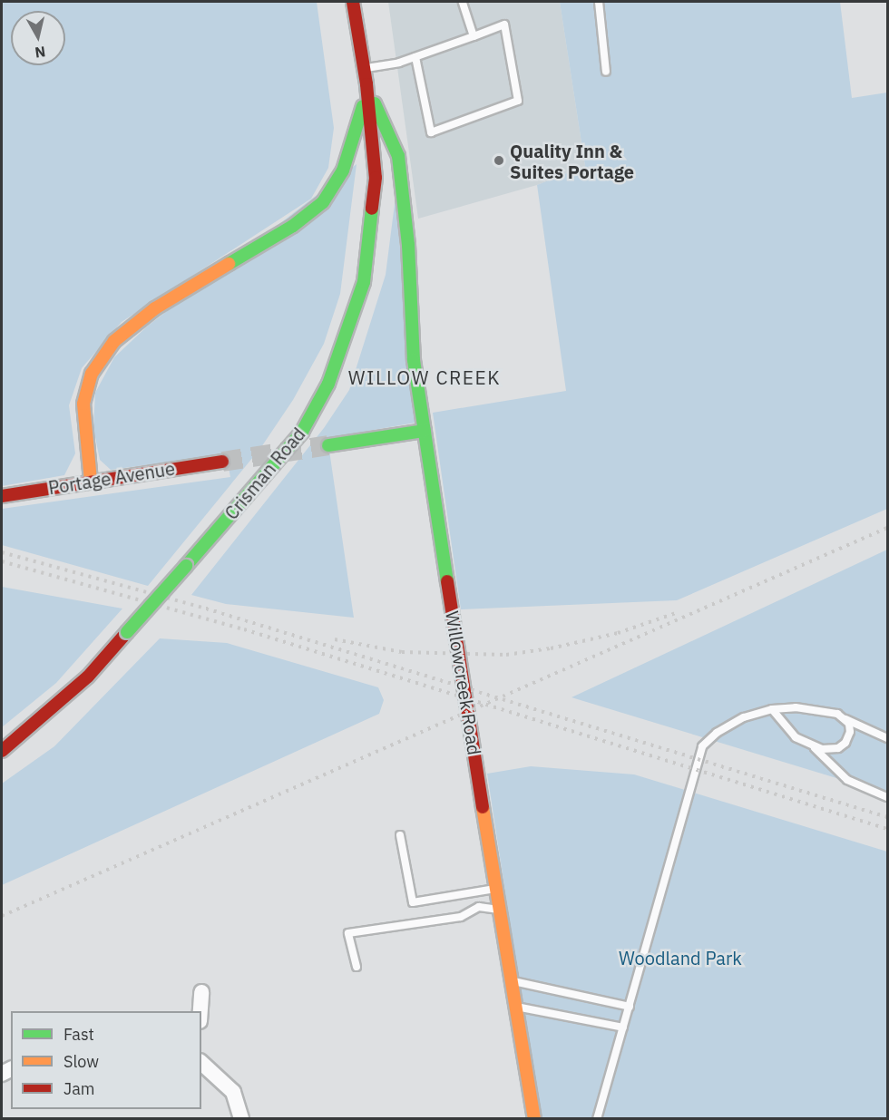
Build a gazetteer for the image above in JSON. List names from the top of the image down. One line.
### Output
{"streets":{"main road":["Crisman Road","Portage Avenue","Willowcreek Road"]},"crossings":[["Crisman Road","Willowcreek Road"]],"districts":["WILLOW CREEK"],"parks":["Woodland Park"],"places":["Quality Inn & Suites Portage"],"legend":["Fast","Slow","Jam"],"north":"bottom"}
